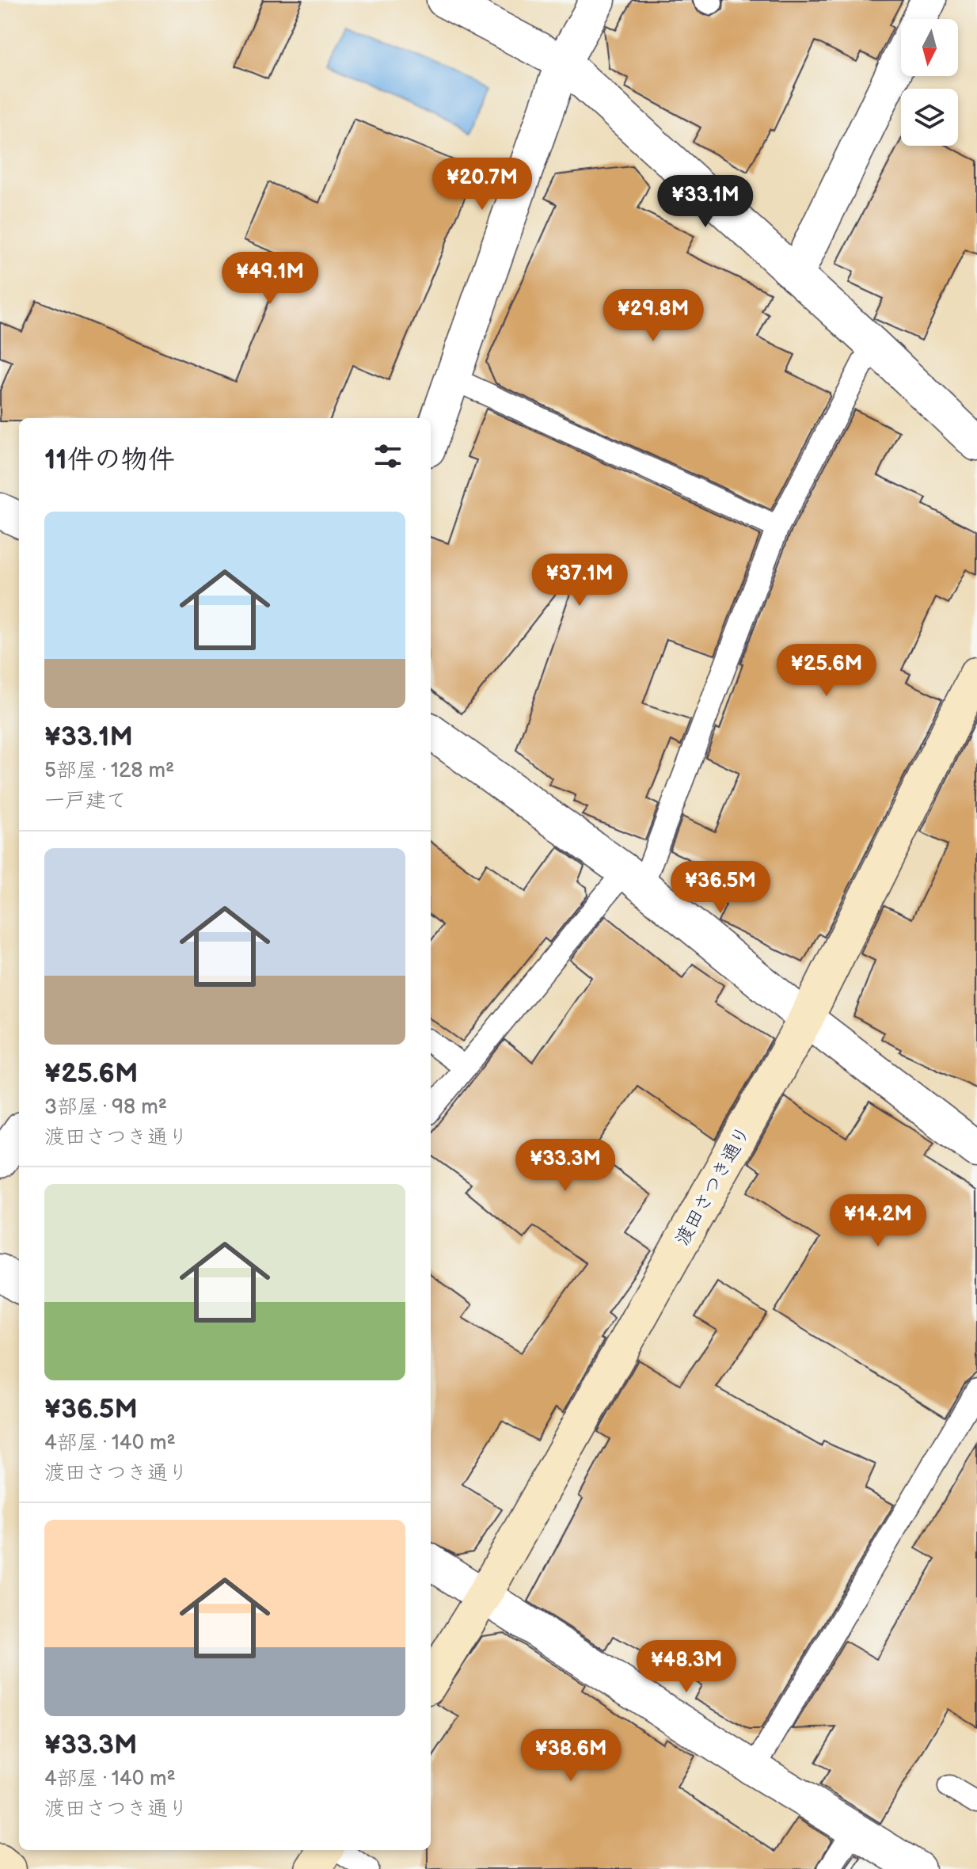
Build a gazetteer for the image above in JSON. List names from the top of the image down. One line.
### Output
{"streets":{"street":["渡田さつき通り"]},"north":"bottom","page":{"price":["¥20.7M","¥33.1M","¥49.1M","¥29.8M","¥37.1M","¥25.6M","¥36.5M","¥33.3M","¥14.2M","¥48.3M","¥38.6M"],"heading":"11件の物件","list":[{"name":"¥33.1M","note":"5部屋 · 128 m² · 一戸建て"},{"name":"¥25.6M","note":"3部屋 · 98 m² · 渡田さつき通り"},{"name":"¥36.5M","note":"4部屋 · 140 m² · 渡田さつき通り"},{"name":"¥33.3M","note":"4部屋 · 140 m² · 渡田さつき通り"}]}}
